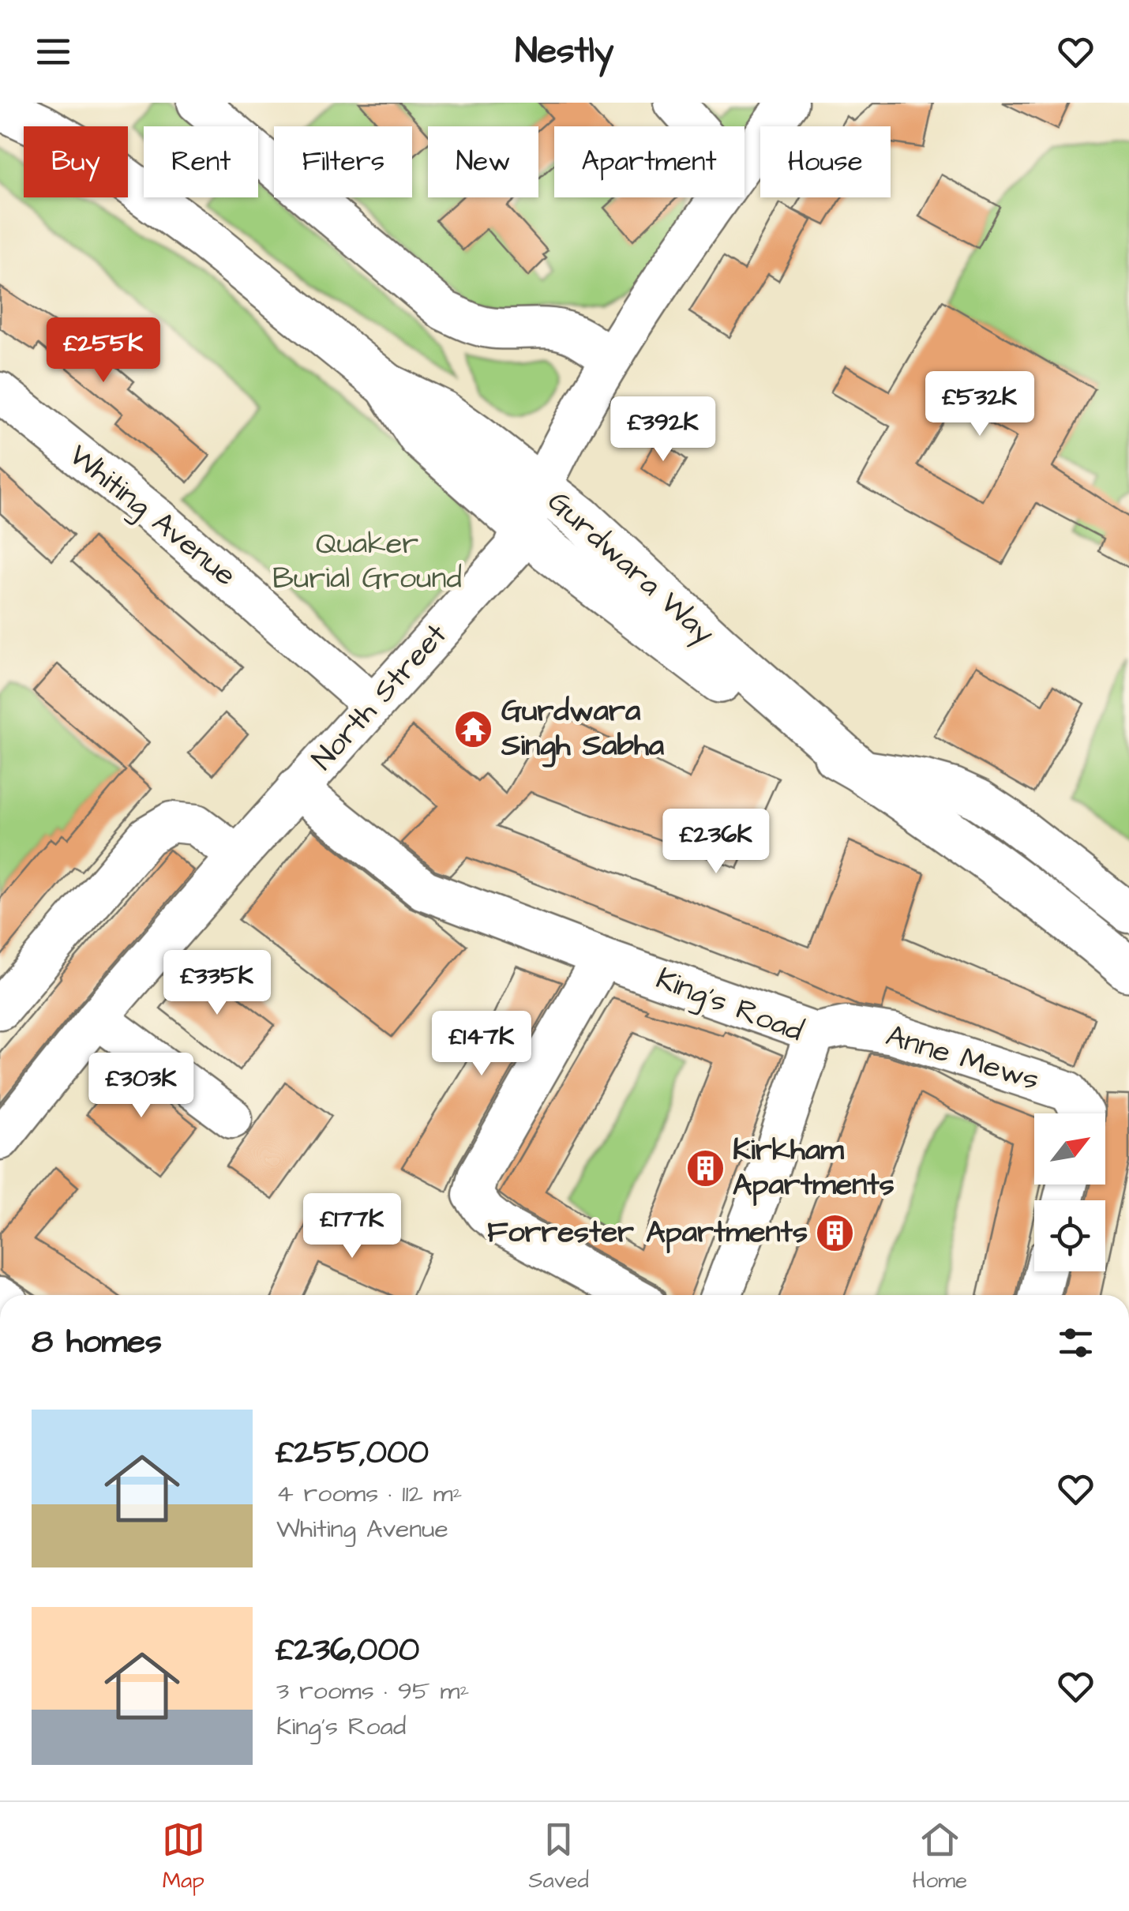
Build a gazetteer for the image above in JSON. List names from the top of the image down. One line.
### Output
{"streets":{"main road":["Gurdwara Way"],"street":["Whiting Avenue","North Street","King's Road","Anne Mews"]},"crossings":[["Whiting Avenue","North Street"],["Gurdwara Way","North Street"],["North Street","King's Road"],["King's Road","Anne Mews"]],"parks":["Quaker Burial Ground"],"places":{"temple":["Gurdwara Singh Sabha"],"building":["Kirkham Apartments","Forrester Apartments"]},"north":"top right","page":{"header":"Nestly","chip":["Buy","Rent","Filters","New","Apartment","House"],"price":["£255K","£532K","£392K","£236K","£335K","£147K","£303K","£177K"],"heading":"8 homes","list":[{"name":"£255,000","note":"4 rooms · 112 m² · Whiting Avenue"},{"name":"£236,000","note":"3 rooms · 95 m² · King's Road"}],"tabs":["Map","Saved","Home"]}}
